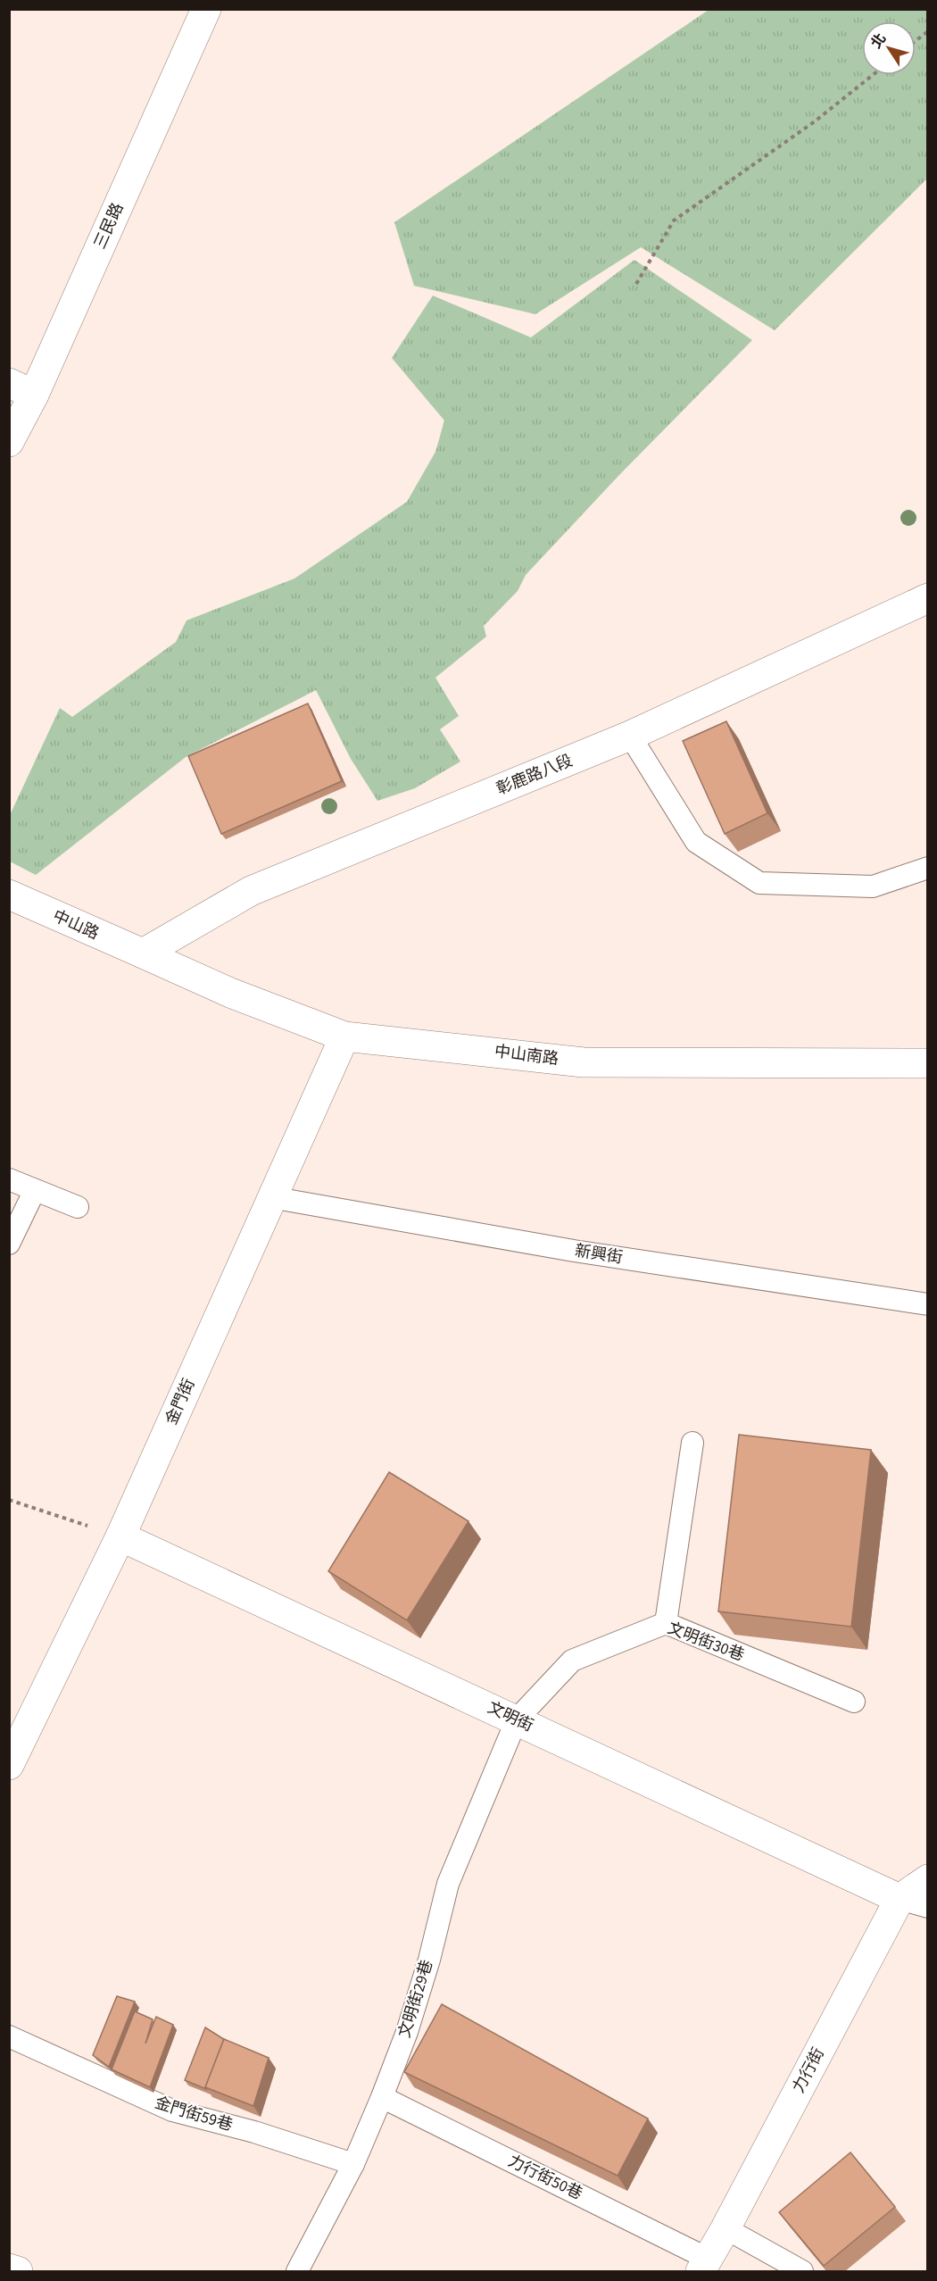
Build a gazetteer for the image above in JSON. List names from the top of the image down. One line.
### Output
{"streets":{"street":["三民路","彰鹿路八段","中山路","中山南路","金門街","文明街","力行街"],"lane":["新興街","文明街30巷","文明街29巷","金門街59巷","力行街50巷"]},"crossings":[["彰鹿路八段","中山路"],["彰鹿路八段","中山南路"],["中山路","中山南路"],["中山南路","金門街"],["新興街","金門街"],["金門街","文明街"],["文明街30巷","文明街"],["文明街30巷","文明街29巷"],["文明街","文明街29巷"],["文明街","力行街"],["文明街29巷","金門街59巷"],["文明街29巷","力行街50巷"],["力行街","力行街50巷"]],"north":"top left"}
